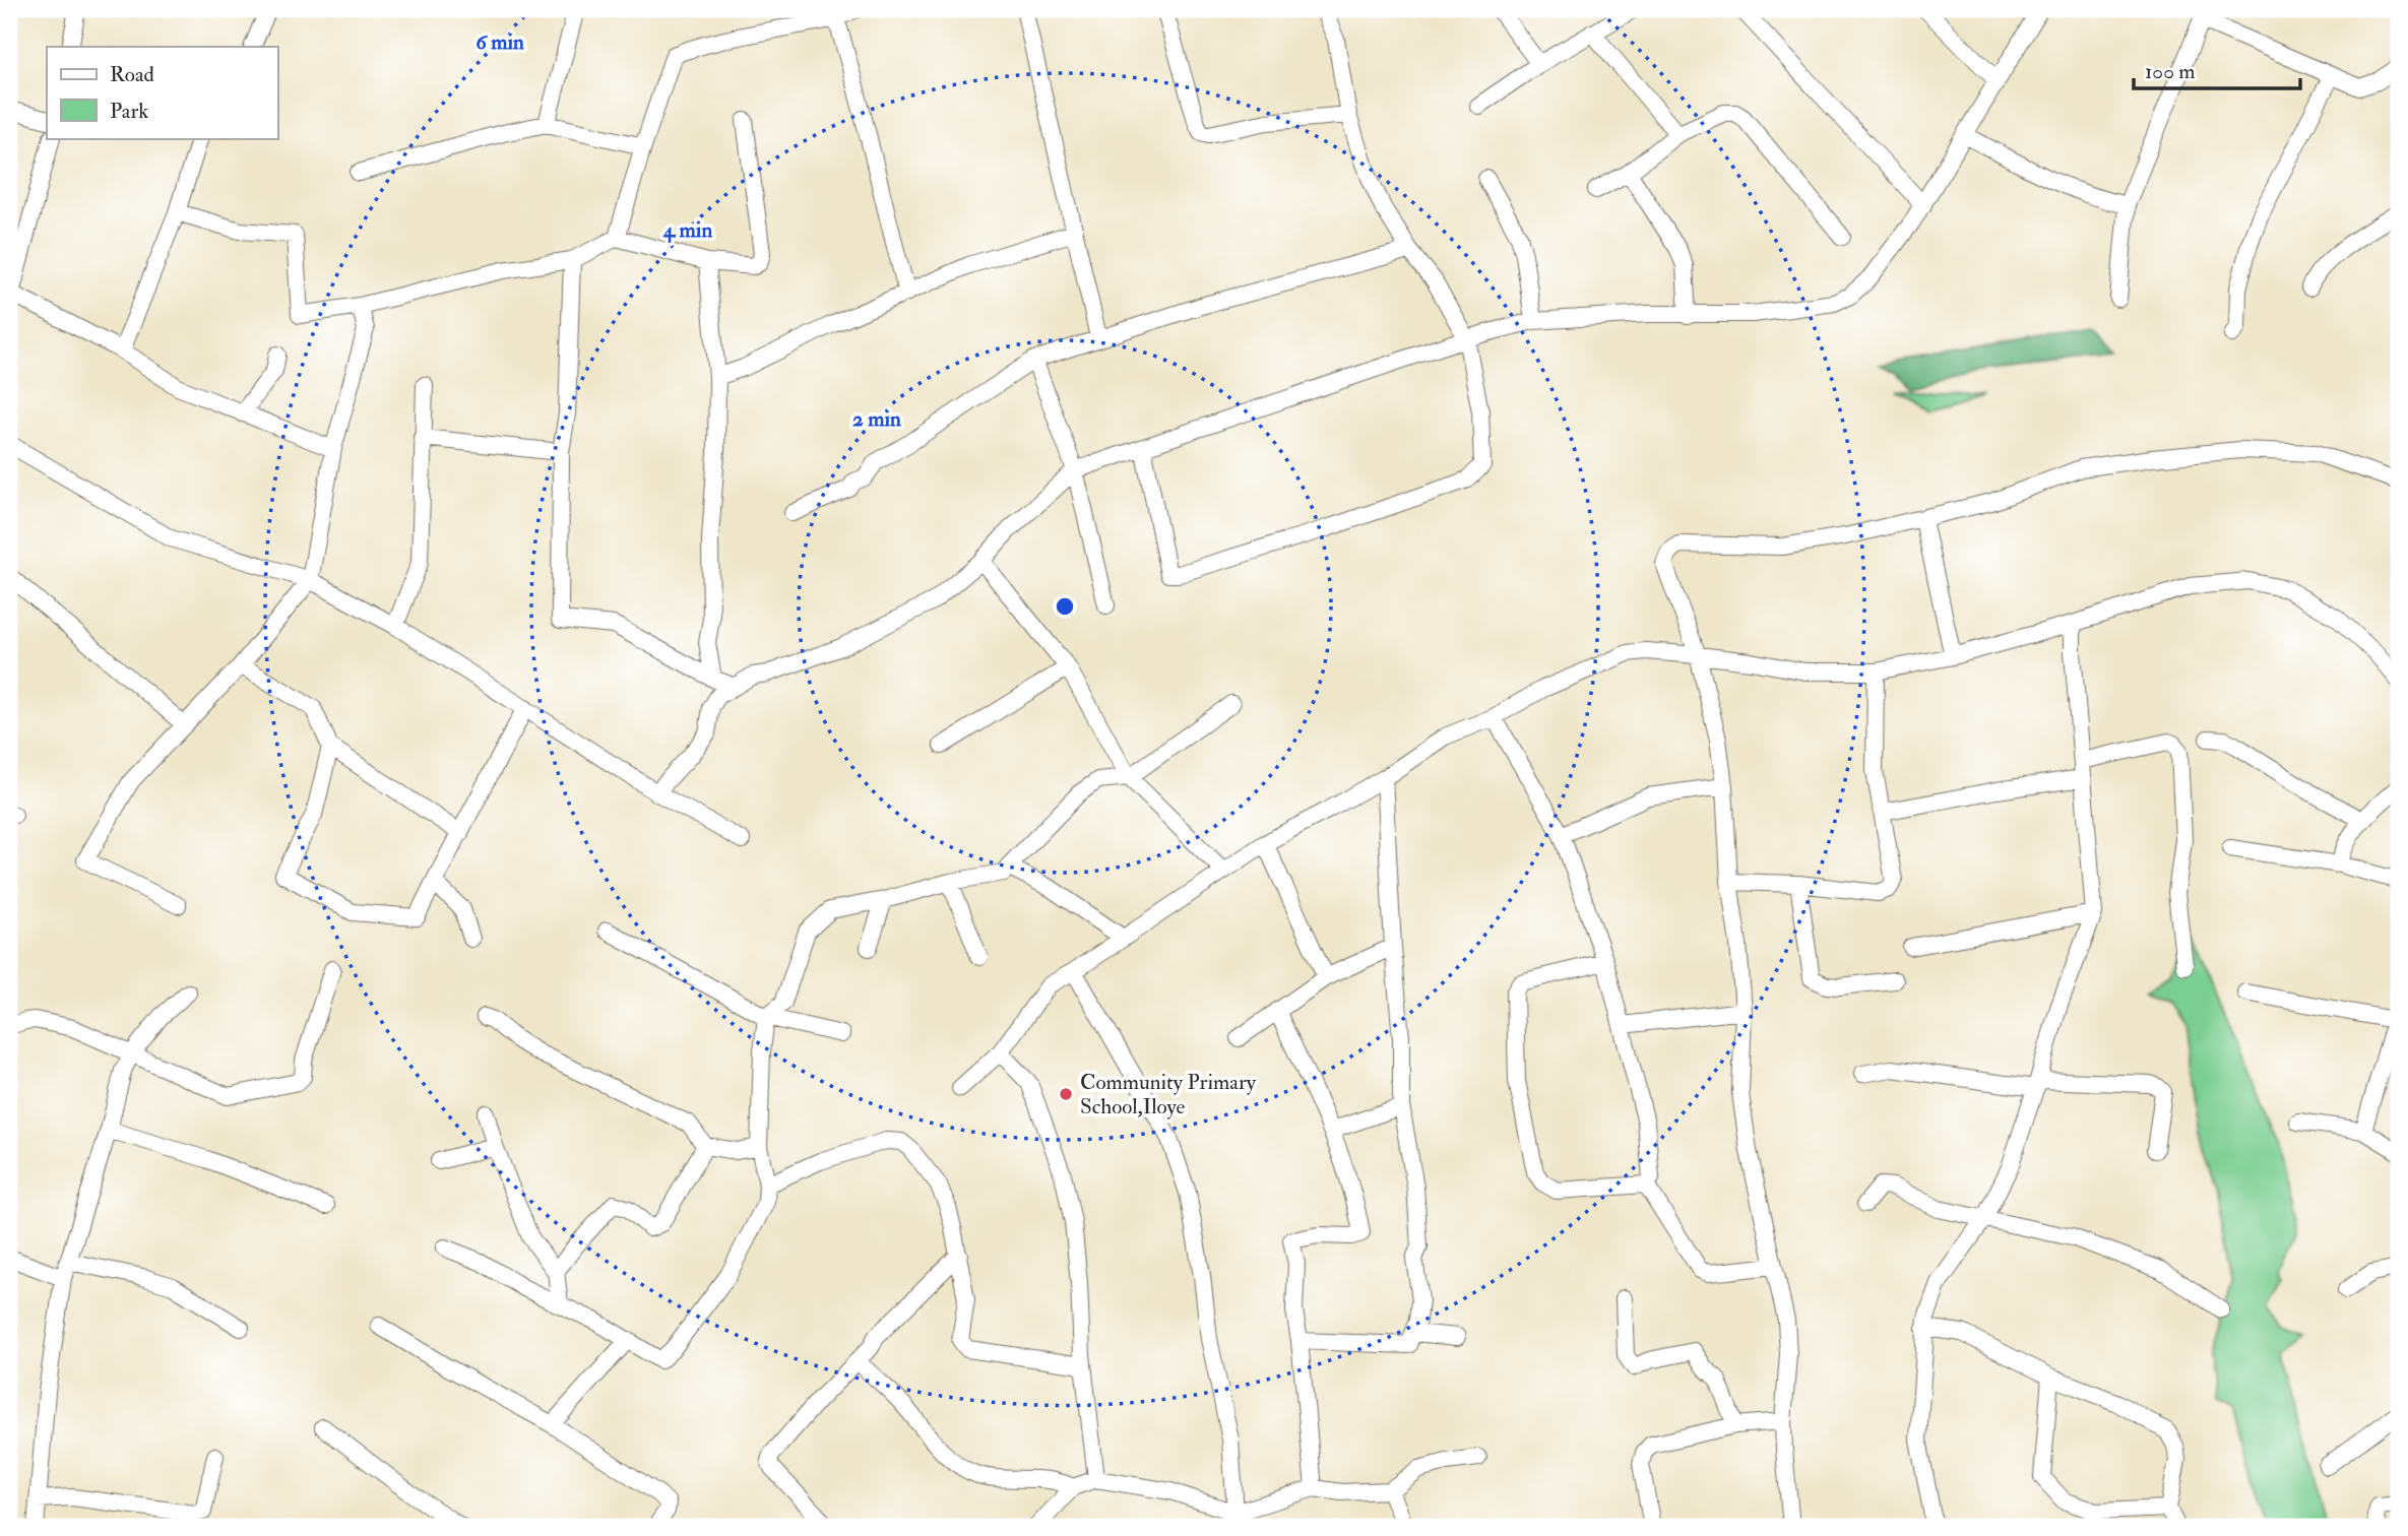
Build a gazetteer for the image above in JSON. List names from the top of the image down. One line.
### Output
{"places":["Community Primary School,Iloye"],"legend":["Road","Park"],"scale_bar":"100 m","rings":["6 min","4 min","2 min"]}
